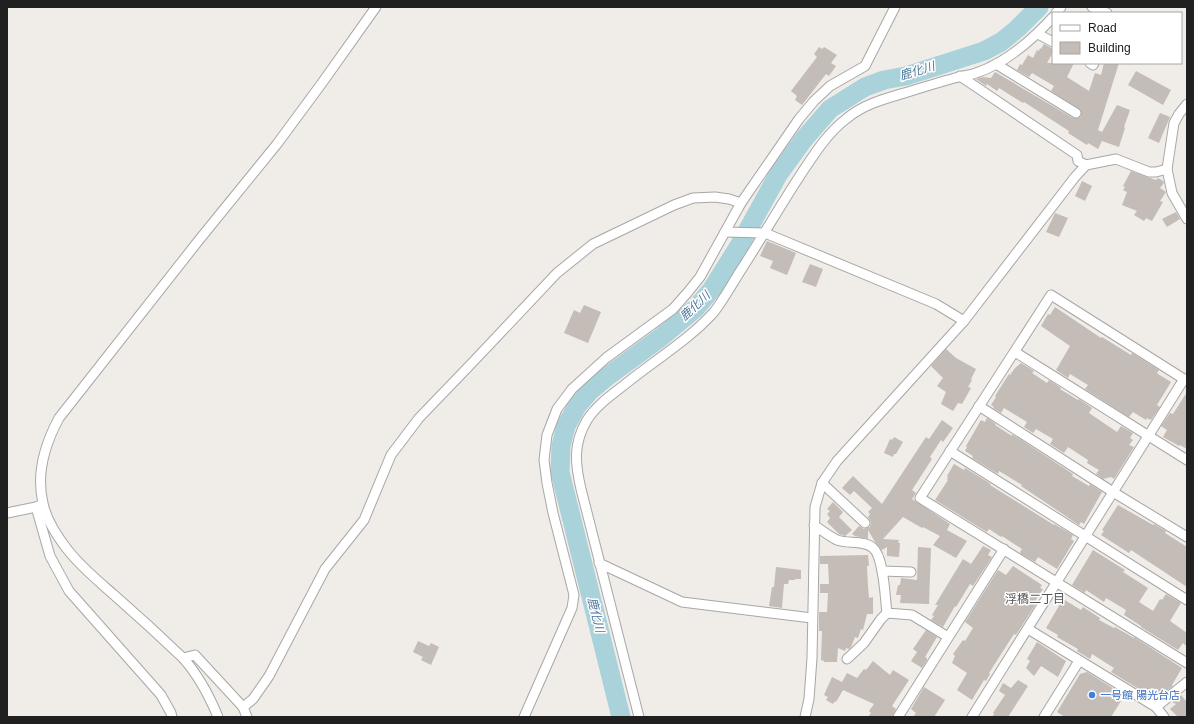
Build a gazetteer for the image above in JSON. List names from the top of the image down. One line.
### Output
{"districts":["浮橋二丁目"],"water":["鹿化川"],"places":["一号館 陽光台店"],"legend":["Road","Building"]}
